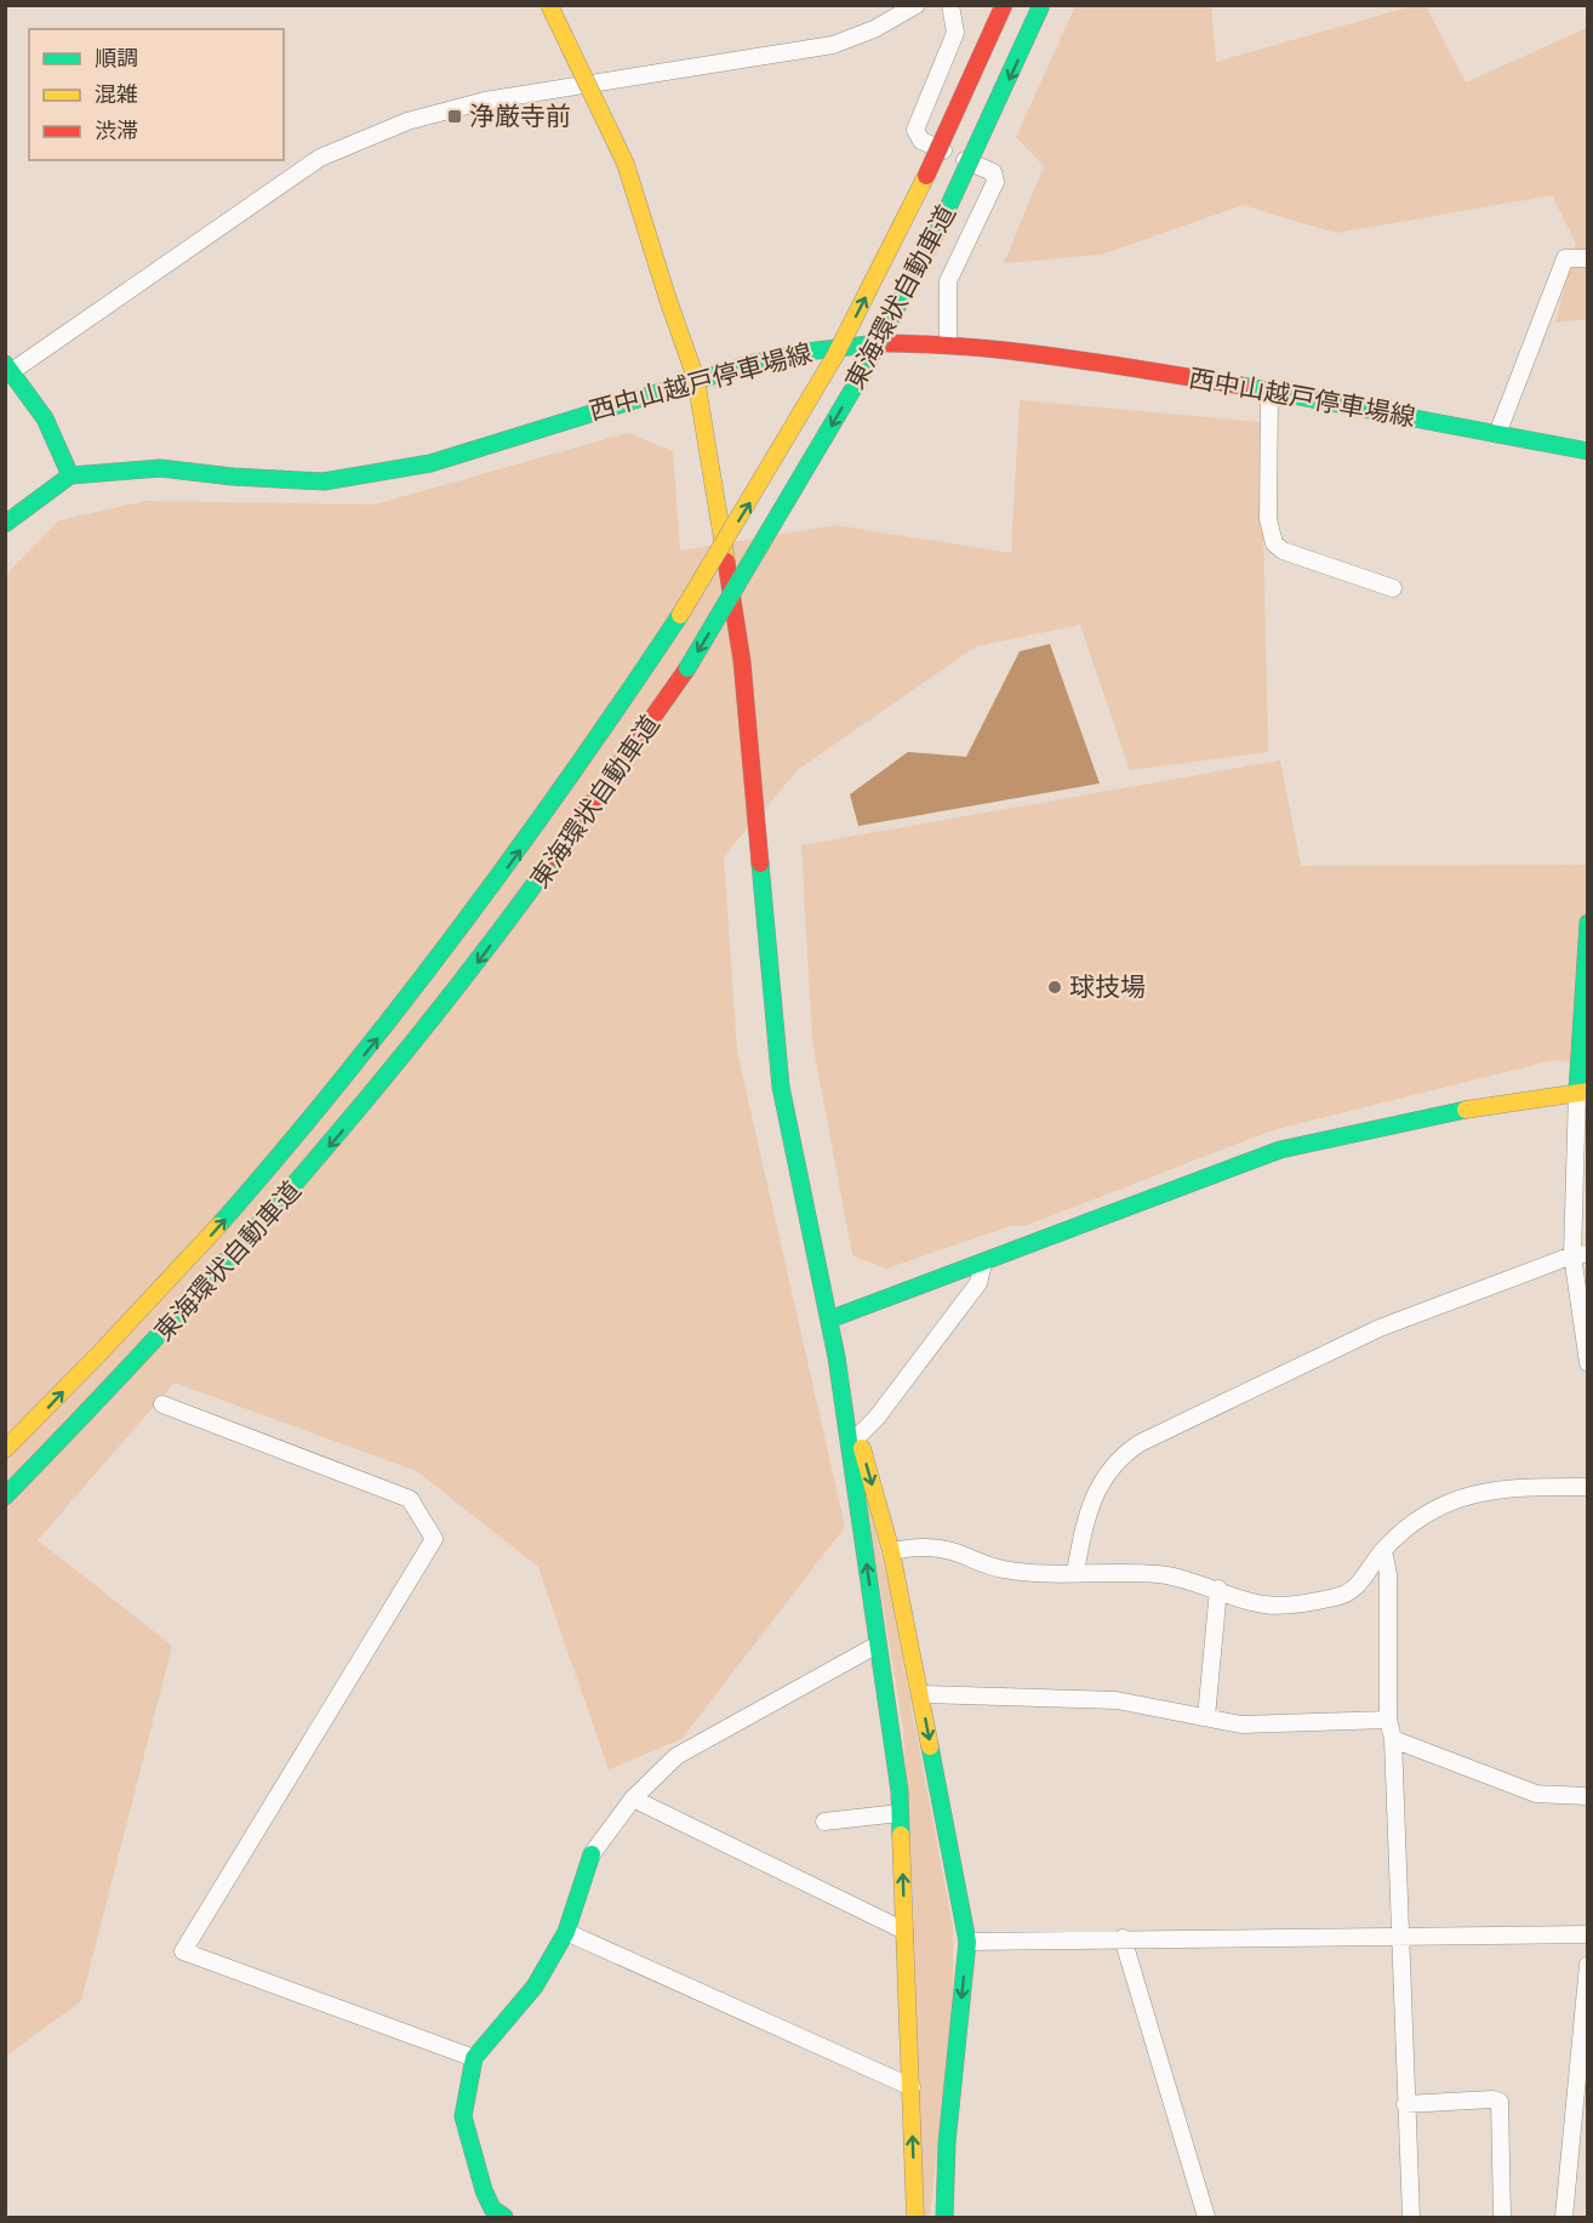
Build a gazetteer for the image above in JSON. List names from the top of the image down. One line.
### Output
{"streets":{"main road":["東海環状自動車道","西中山越戸停車場線"]},"places":{"transit":["浄厳寺前"],"other":["球技場"]},"legend":["順調","混雑","渋滞"]}
